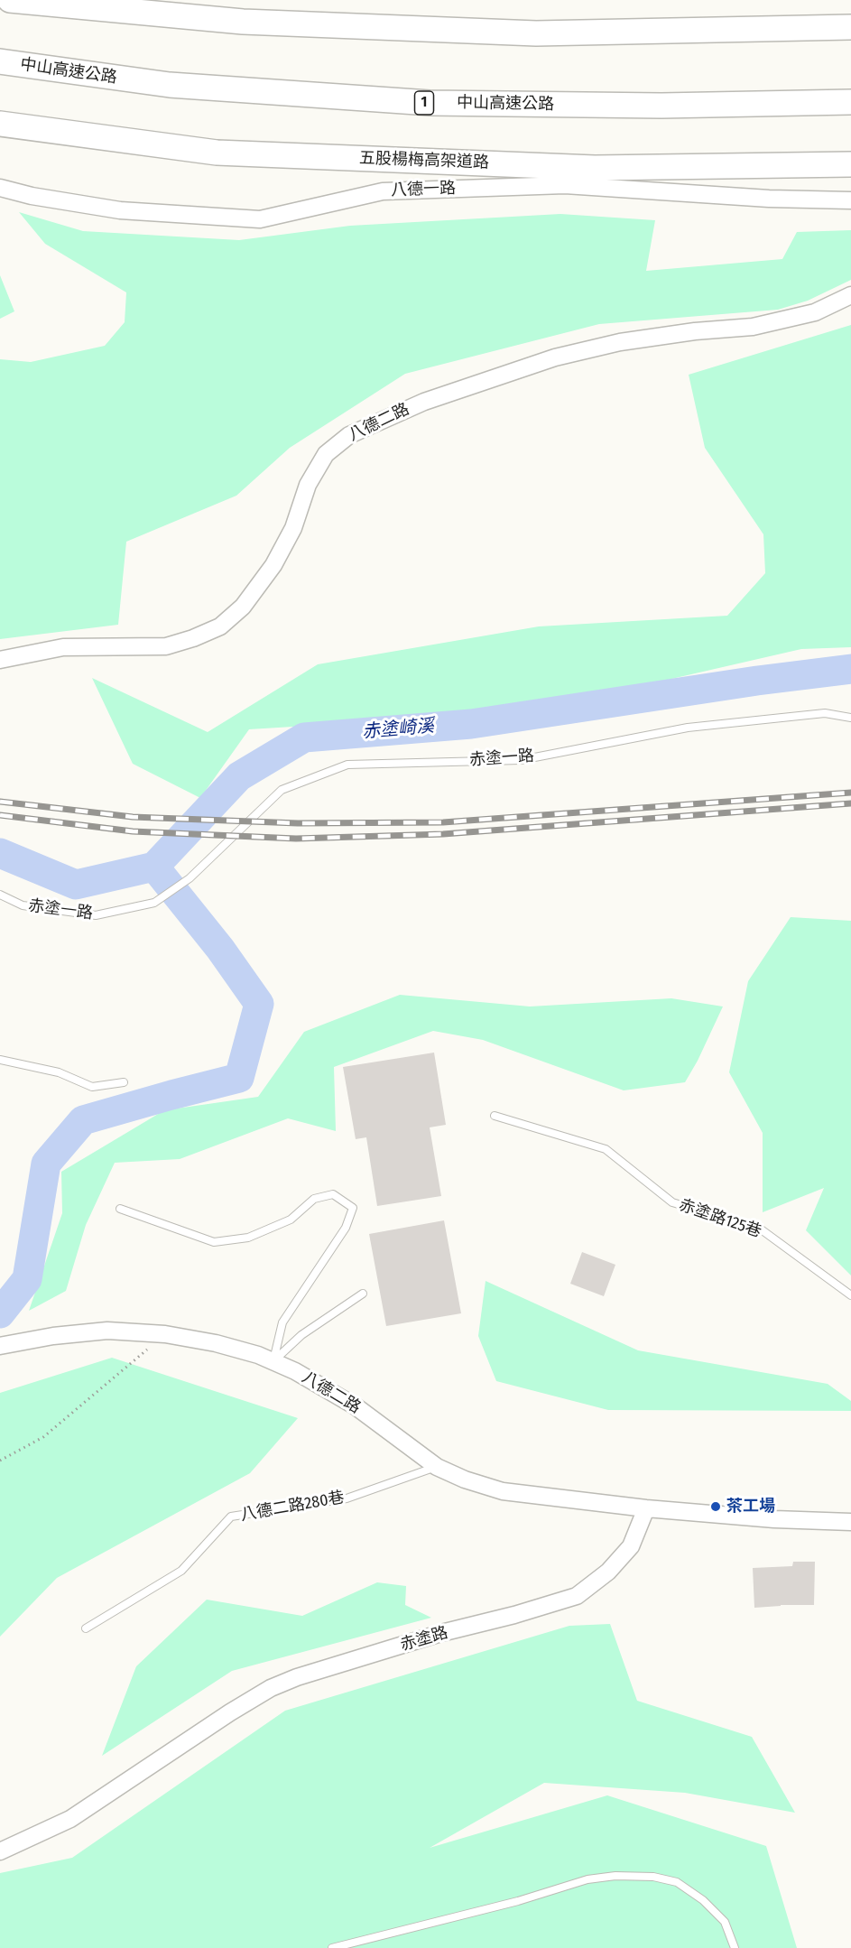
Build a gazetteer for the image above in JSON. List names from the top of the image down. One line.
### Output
{"streets":{"highway":["中山高速公路","1","五股楊梅高架道路"],"street":["八德一路","八德二路","赤塗路"],"lane":["赤塗一路","赤塗路125巷","八德二路280巷"]},"crossings":[["八德二路","八德二路280巷"],["八德二路","赤塗路"]],"water":["赤塗崎溪"],"places":["茶工場"]}
